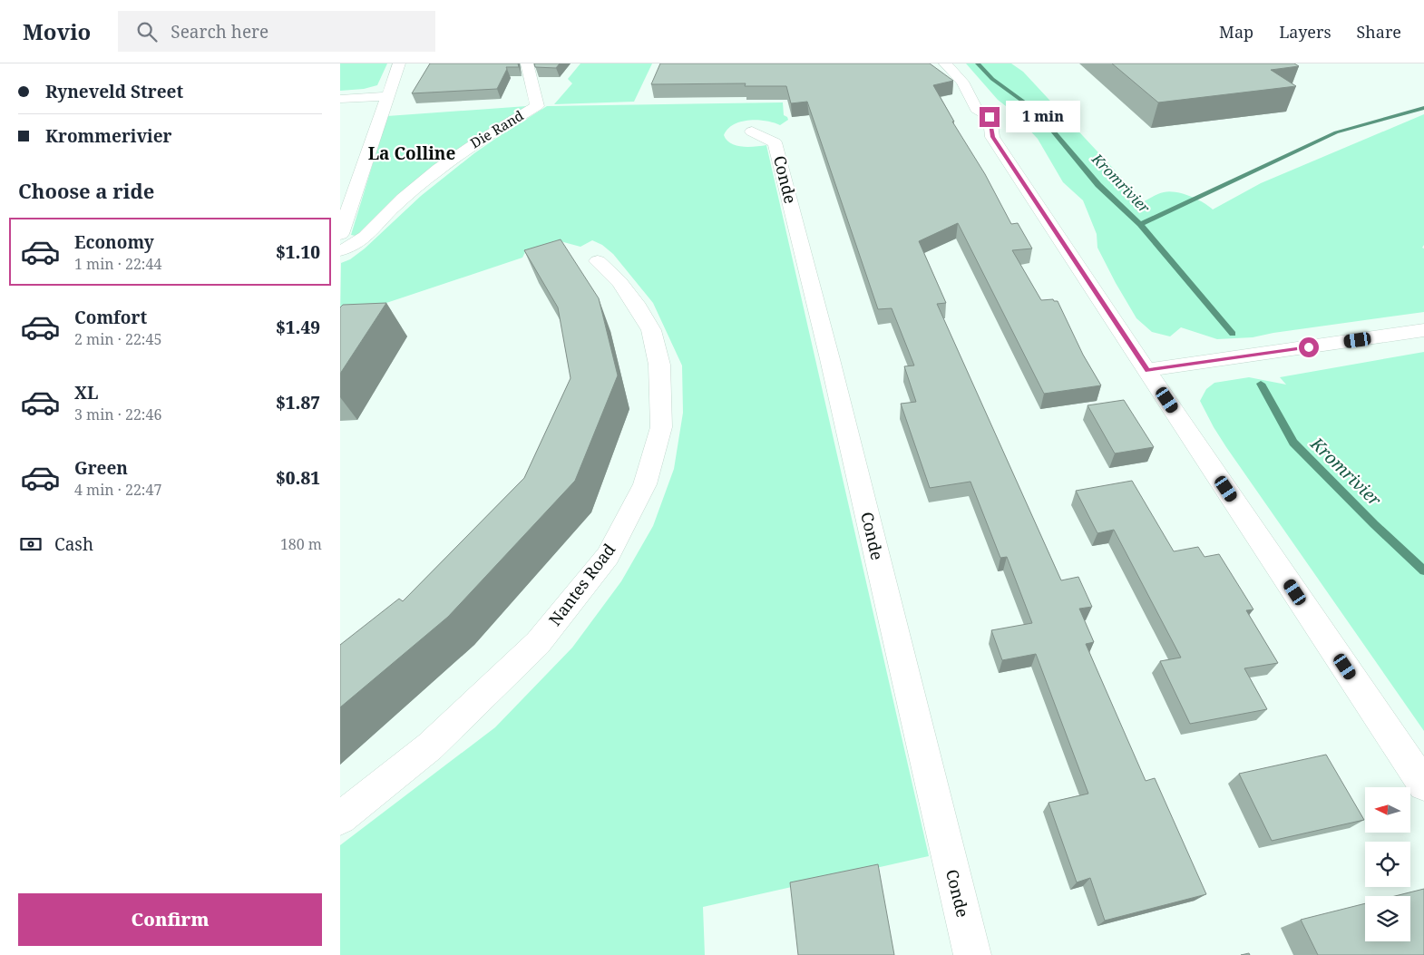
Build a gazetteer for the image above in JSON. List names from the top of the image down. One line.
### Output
{"streets":{"street":["Die Rand","Conde","Nantes Road"]},"districts":["La Colline"],"water":["Kromrivier"],"north":"left","page":{"header":"Movio","search":"Search here","nav":["Map","Layers","Share"],"banner":["Ryneveld Street","Krommerivier"],"bubble":"1 min","heading":"Choose a ride","list":[{"name":"Economy","note":"1 min · 22:44","value":"$1.10"},{"name":"Comfort","note":"2 min · 22:45","value":"$1.49"},{"name":"XL","note":"3 min · 22:46","value":"$1.87"},{"name":"Green","note":"4 min · 22:47","value":"$0.81"}],"pay":["Cash","180 m"],"buttons":"Confirm"}}
